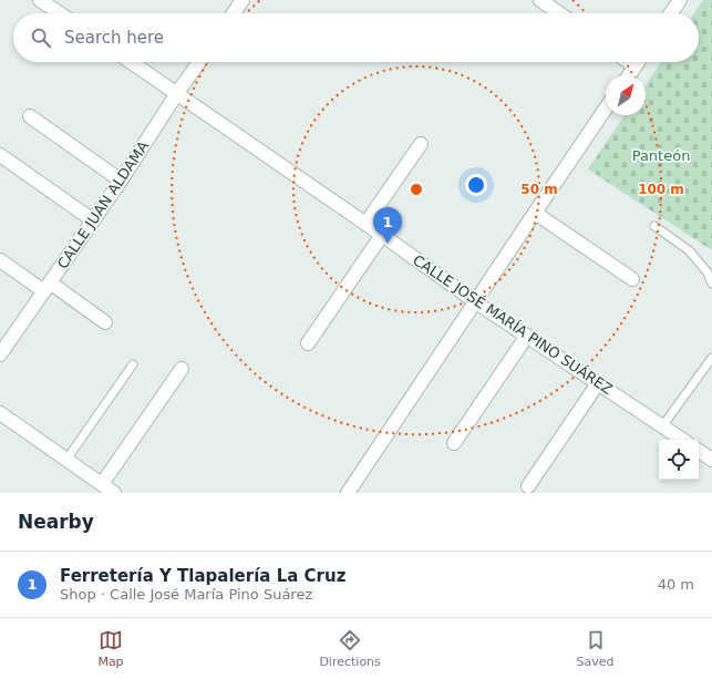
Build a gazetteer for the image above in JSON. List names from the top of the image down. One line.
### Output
{"streets":{"street":["CALLE JUAN ALDAMA","CALLE JOSÉ MARÍA PINO SUÁREZ"]},"crossings":[["CALLE JUAN ALDAMA","CALLE JOSÉ MARÍA PINO SUÁREZ"]],"parks":["Panteón"],"north":"top right","page":{"search":"Search here","pins":"1","heading":"Nearby","list":[{"mark":"1","name":"Ferretería Y Tlapalería La Cruz","note":"Shop · Calle José María Pino Suárez","value":"40 m"}],"nav":["Map","Directions","Saved"]},"rings":["50 m","100 m"]}
